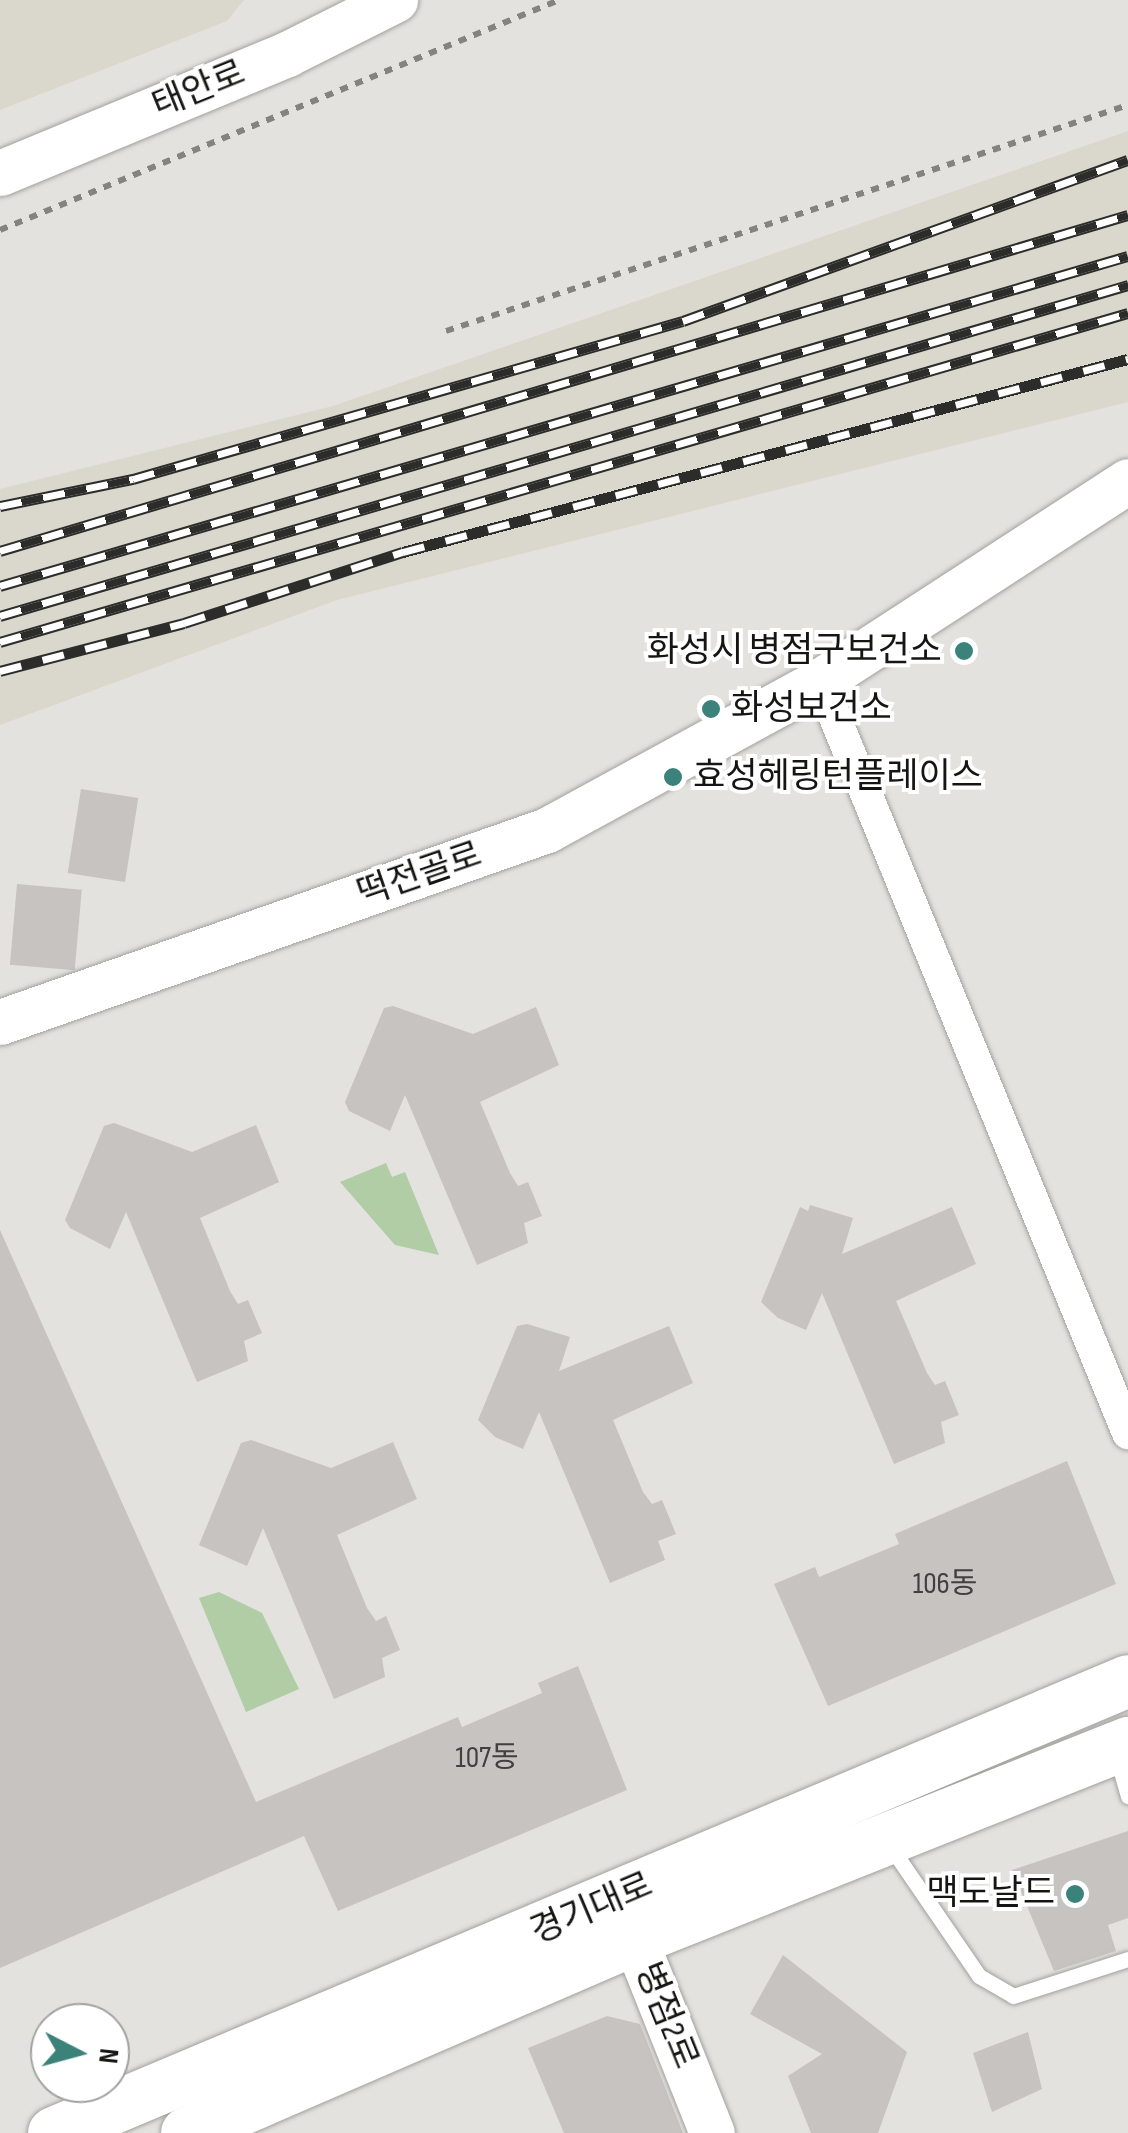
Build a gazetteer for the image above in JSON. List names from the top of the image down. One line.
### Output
{"streets":{"main road":["경기대로"],"street":["태안로","떡전골로","병점2로"]},"crossings":[["경기대로","병점2로"]],"places":["화성시 병점구보건소","화성보건소","효성헤링턴플레이스","맥도날드"],"house_numbers":["106동","107동"],"north":"right"}
